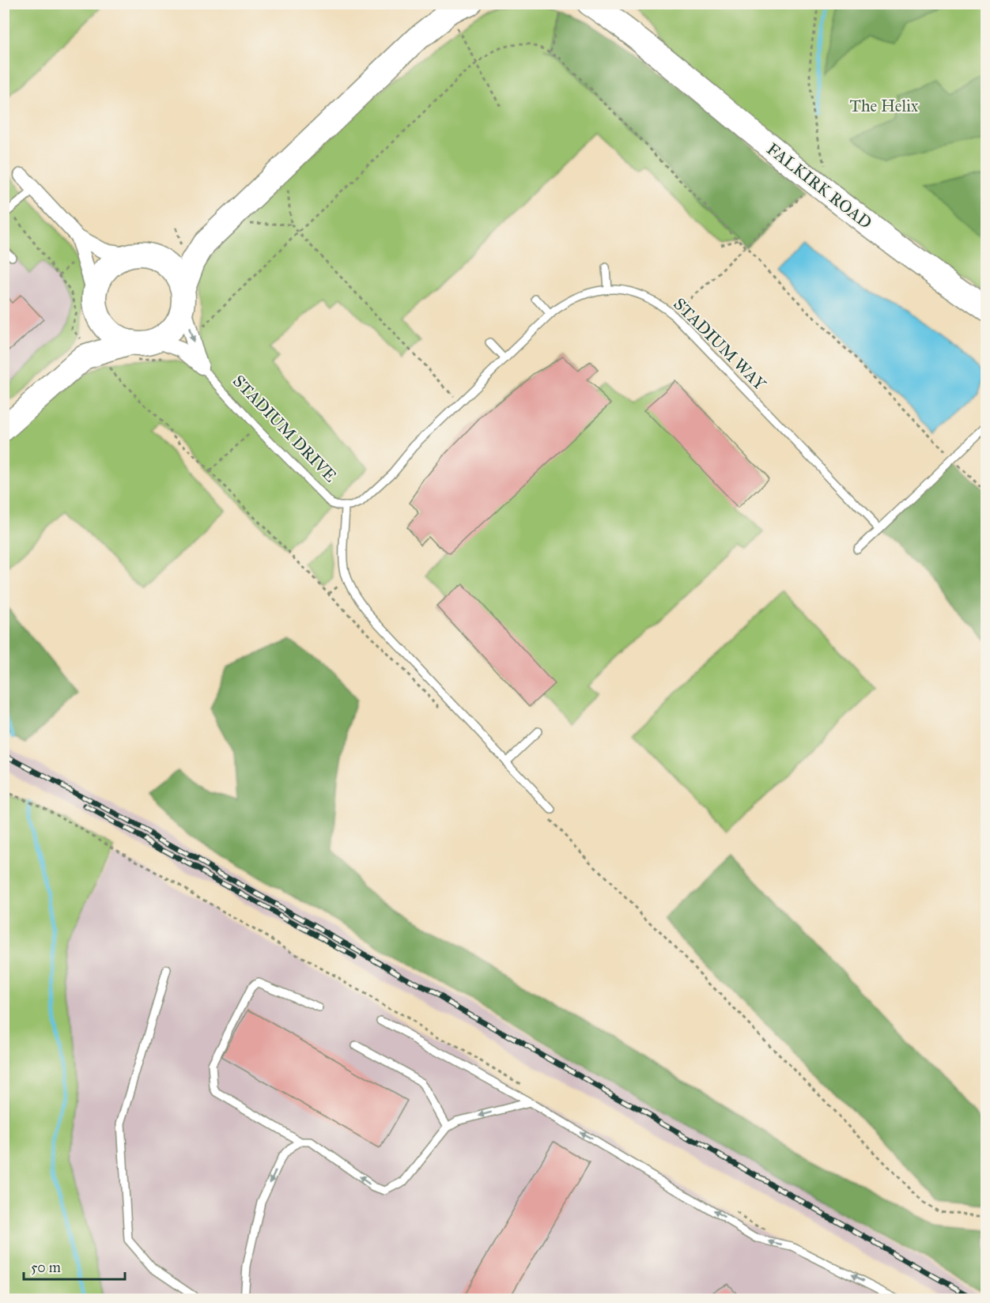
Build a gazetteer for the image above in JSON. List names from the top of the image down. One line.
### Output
{"streets":{"main road":["FALKIRK ROAD"],"street":["STADIUM DRIVE"],"lane":["STADIUM WAY"]},"crossings":[["STADIUM WAY","STADIUM DRIVE"]],"parks":["The Helix"],"scale_bar":"50 m"}
